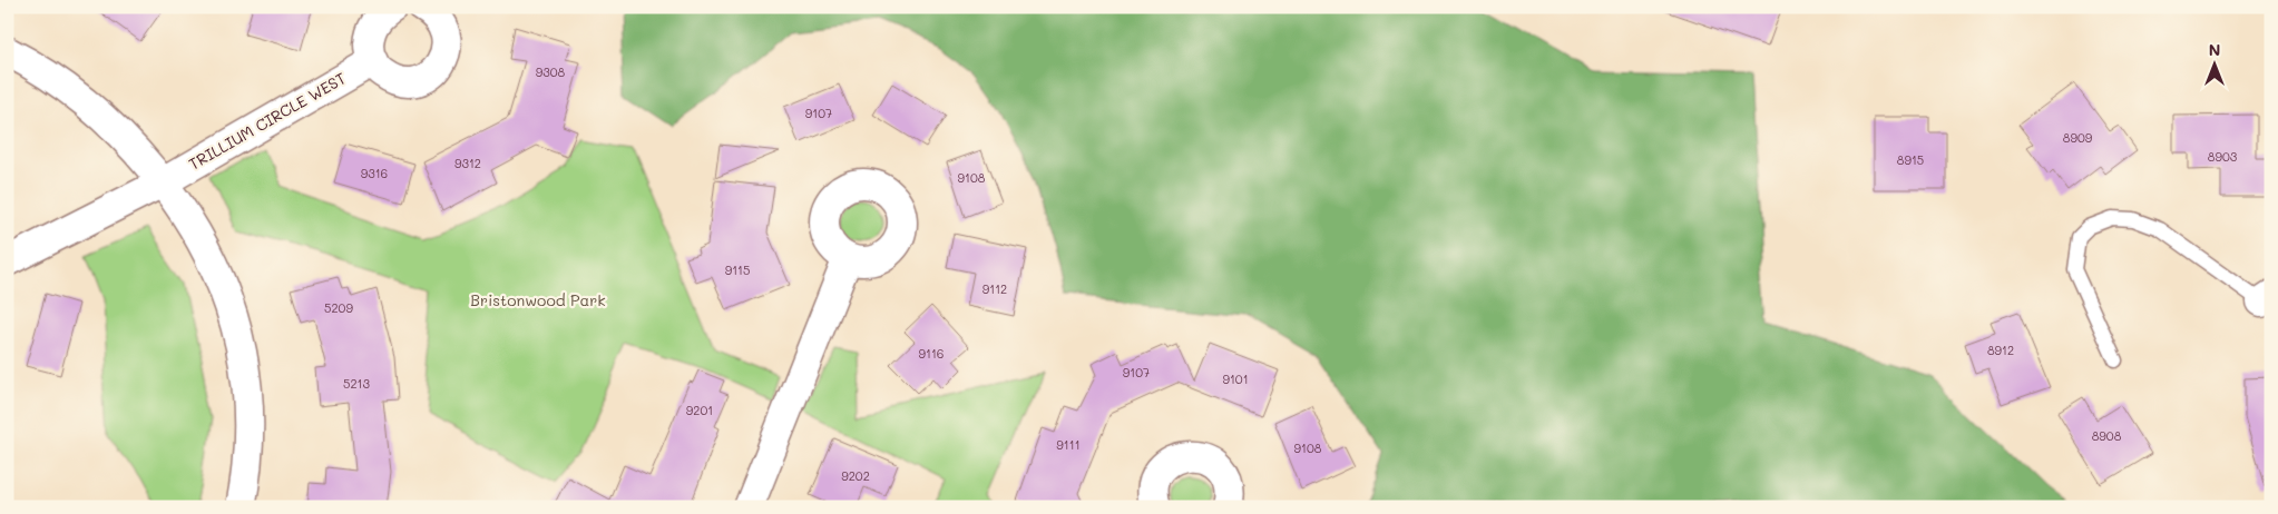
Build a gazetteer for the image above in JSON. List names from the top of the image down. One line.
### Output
{"streets":{"street":["TRILLIUM CIRCLE WEST"]},"parks":["Bristonwood Park"],"house_numbers":["9308","9107","8909","8903","8915","9312","9316","9108","9115","9112","5209","8912","9116","9107","9101","5213","9201","8908","9111","9108","9202"],"north":"top"}
